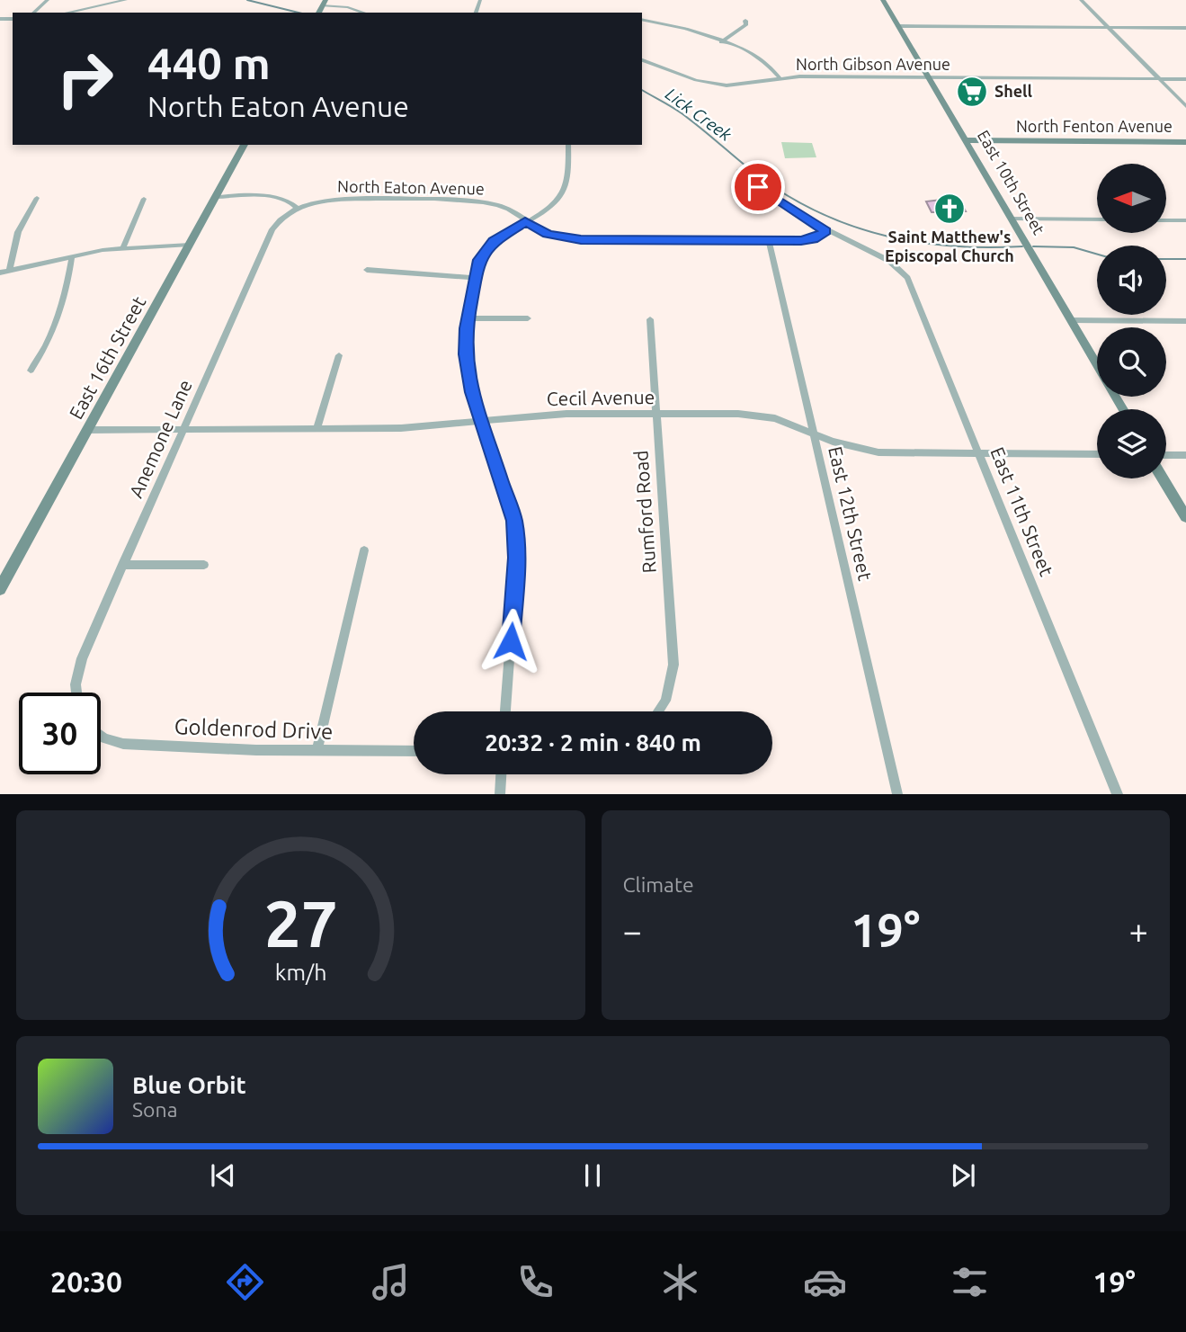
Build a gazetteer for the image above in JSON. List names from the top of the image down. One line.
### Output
{"streets":{"main road":["North Fenton Avenue","East 10th Street","East 16th Street"],"street":["North Gibson Avenue","North Eaton Avenue","Cecil Avenue","Anemone Lane","Rumford Road","East 11th Street","East 12th Street","Goldenrod Drive"]},"crossings":[["North Gibson Avenue","East 10th Street"],["North Fenton Avenue","East 10th Street"],["North Eaton Avenue","Anemone Lane"],["North Eaton Avenue","East 11th Street"],["North Eaton Avenue","East 12th Street"],["East 16th Street","Cecil Avenue"],["Cecil Avenue","Anemone Lane"],["Cecil Avenue","Rumford Road"],["Cecil Avenue","East 11th Street"],["Cecil Avenue","East 12th Street"]],"water":["Lick Creek"],"places":{"supermarket":["Shell"],"church":["Saint Matthew's Episcopal Church"]},"north":"left","page":{"turn":["440 m","North Eaton Avenue"],"limit":"30","trip":"20:32 · 2 min · 840 m","tile":"Climate","heat":["−","19°","+"],"song":["Blue Orbit","Sona"],"tabs":["20:30","19°"],"gauge":["27","km/h"]}}
